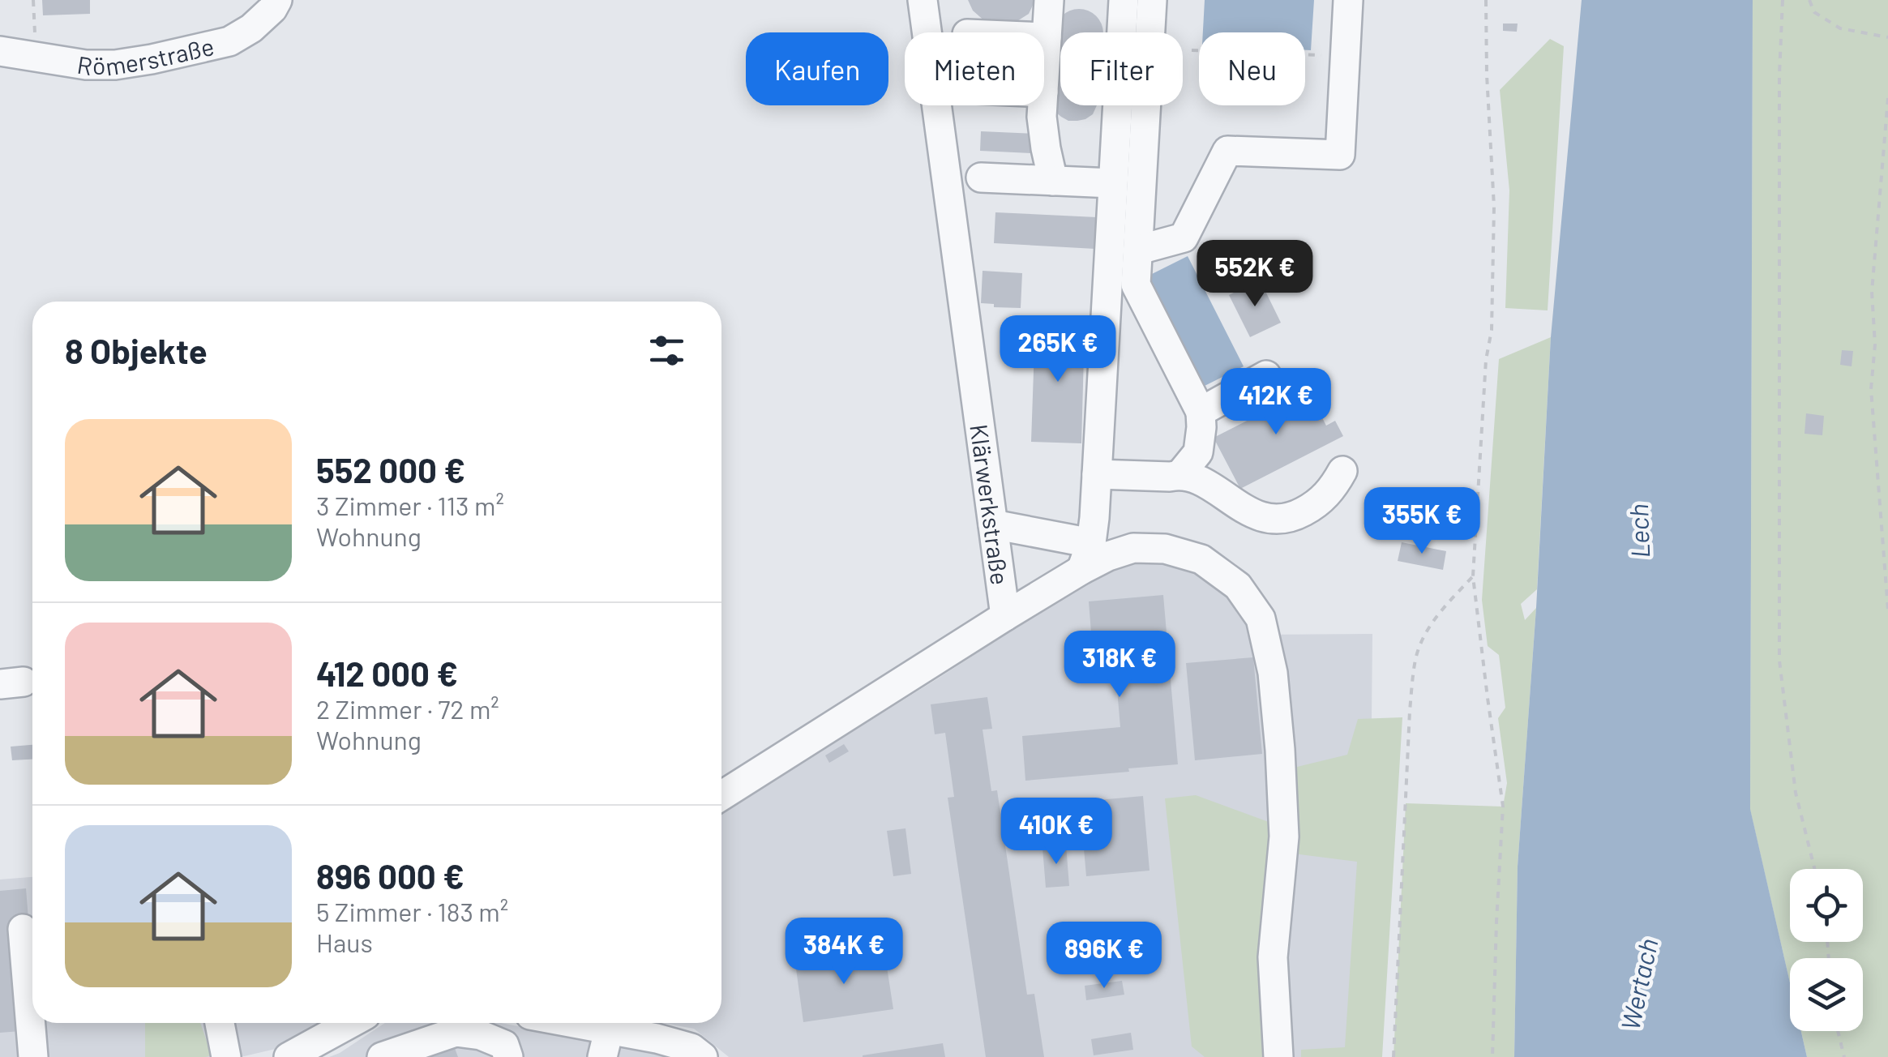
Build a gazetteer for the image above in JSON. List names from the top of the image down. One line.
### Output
{"streets":{"street":["Römerstraße","Klärwerkstraße"]},"water":["Lech","Wertach"],"page":{"chip":["Kaufen","Mieten","Filter","Neu"],"price":["552K €","265K €","412K €","355K €","318K €","410K €","384K €","896K €"],"heading":"8 Objekte","list":[{"name":"552 000 €","note":"3 Zimmer · 113 m² · Wohnung"},{"name":"412 000 €","note":"2 Zimmer · 72 m² · Wohnung"},{"name":"896 000 €","note":"5 Zimmer · 183 m² · Haus"}]}}
